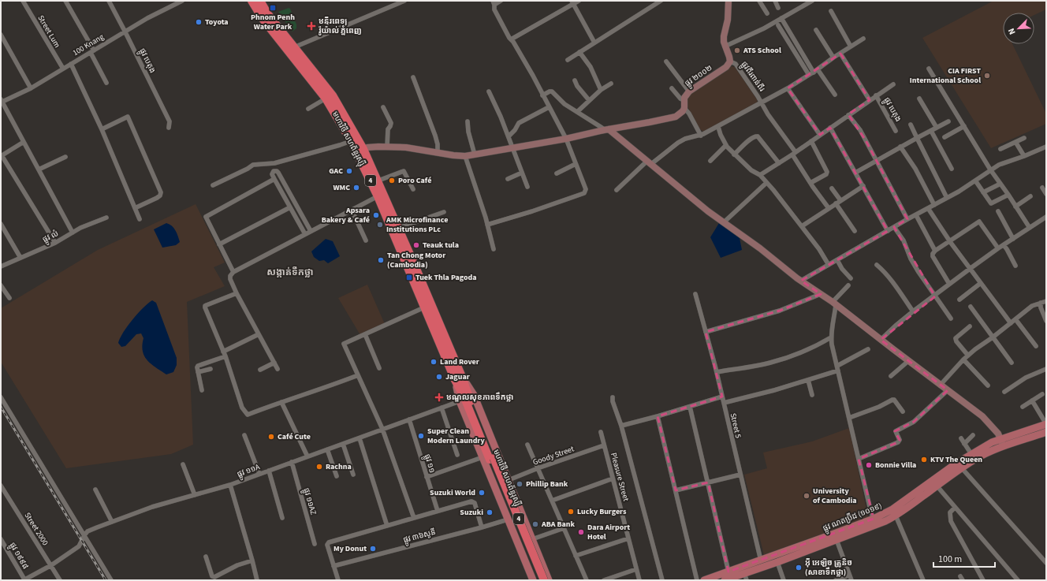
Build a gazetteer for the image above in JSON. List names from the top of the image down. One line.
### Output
{"streets":{"highway":["មហាវិថី សហព័ន្ធរុស្ស៊ី","4"],"main road":["ផ្លូវ ណតប្រ៊ីដ (១០១៩)"],"street":["Street Lum","100 Knang","ផ្លូវ បេតុង","ផ្លូវ ២០០២","ផ្លូវពីរពាន់ពីរ","ផ្លូវ លំ","Street 5","Goody Street","ផ្លូវ ១១","ផ្លូវ ១១A","Pleasure Street","ផ្លូវ ១១AZ","Street 2000","ផ្លូវ ៣៦សូនី","ផ្លូវ ១៩៩៨"]},"crossings":[["Street Lum","100 Knang"],["100 Knang","ផ្លូវ បេតុង"],["ផ្លូវ ២០០២","ផ្លូវពីរពាន់ពីរ"],["មហាវិថី សហព័ន្ធរុស្ស៊ី","4"],["មហាវិថី សហព័ន្ធរុស្ស៊ី","Goody Street"],["មហាវិថី សហព័ន្ធរុស្ស៊ី","ផ្លូវ ១១A"],["មហាវិថី សហព័ន្ធរុស្ស៊ី","ផ្លូវ ៣៦សូនី"],["Street 5","ផ្លូវ ណតប្រ៊ីដ (១០១៩)"],["Goody Street","Pleasure Street"],["ផ្លូវ ១១","ផ្លូវ ១១A"],["ផ្លូវ ១១A","ផ្លូវ ១១AZ"],["ផ្លូវ ១១A","Street 2000"],["ផ្លូវ ១១A","ផ្លូវ ១៩៩៨"]],"districts":["សង្កាត់ទឹកថ្លា"],"places":{"transit":["Phnom Penh Water Park","Tuek Thla Pagoda"],"other":["Toyota","ATS School","CIA FIRST International School","GAC","Poro Café","WMC","Apsara Bakery & Café","AMK Microfinance Institutions PLc","Teauk tula","Tan Chong Motor (Cambodia)","Land Rover","Jaguar","Super Clean Modern Laundry","Café Cute","KTV The Queen","Bonnie Villa","Rachna","Phillip Bank","Suzuki World","University of Cambodia","Lucky Burgers","Suzuki","ABA Bank","Dara Airport Hotel","My Donut","អ៊ី អេឡិច ត្រូនិច (សាខាទឹកថ្លា)"],"health":["មន្ទីរពេទ្យ រ៉ូយ៉ាល់ ភ្នំពេញ","មណ្ឌលសុខភាពទឹកថ្លា"]},"scale_bar":"100 m","north":"bottom left"}
